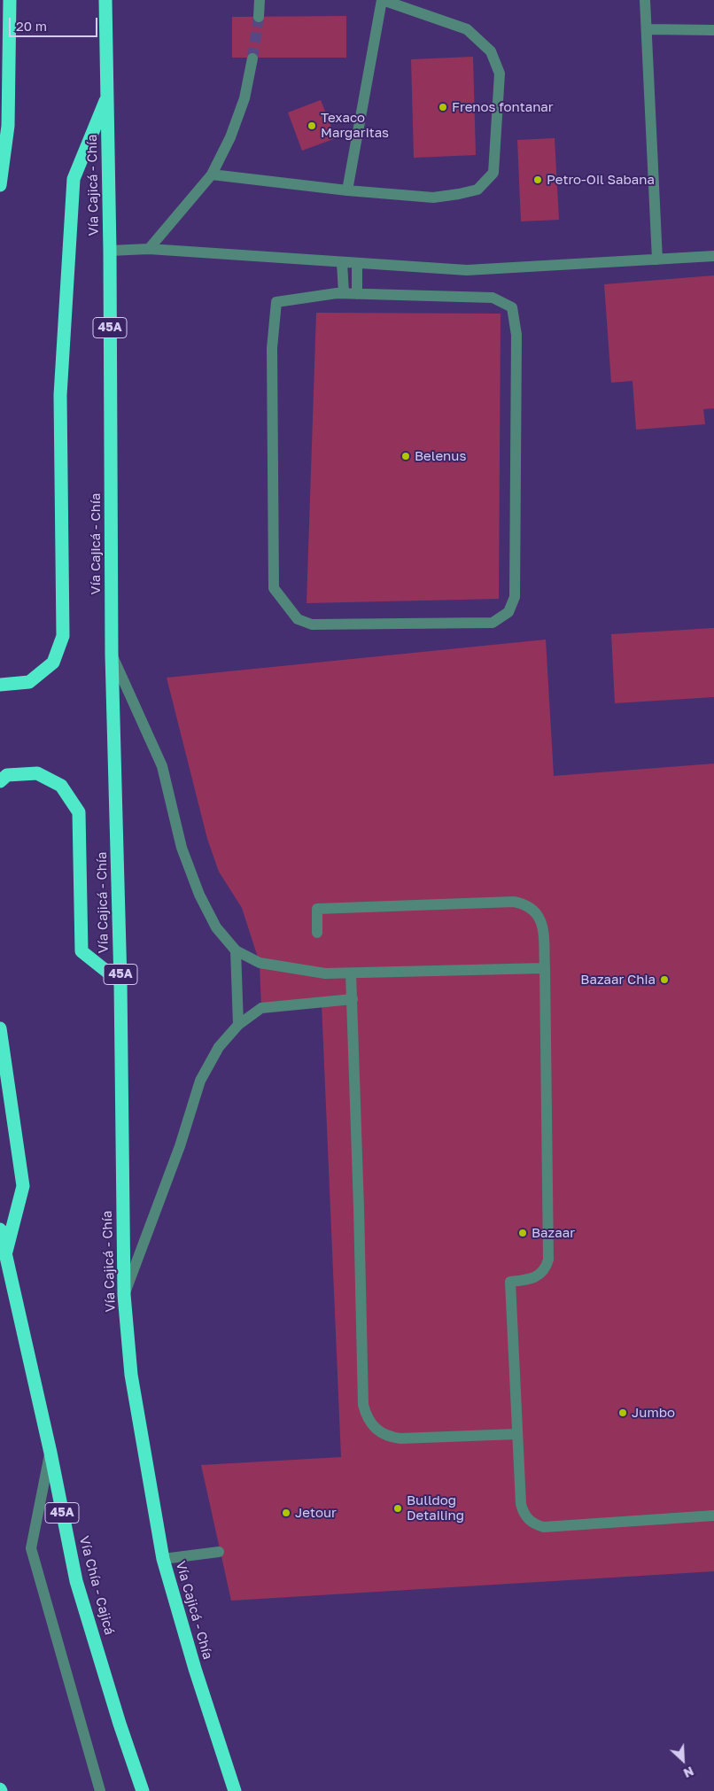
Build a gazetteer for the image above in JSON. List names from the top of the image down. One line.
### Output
{"streets":{"highway":["Vía Cajicá - Chía","45A","Vía Chía - Cajicá"]},"places":["Frenos fontanar","Texaco Margaritas","Petro-Oil Sabana","Belenus","Bazaar Chia","Bazaar","Jumbo","Bulldog Detailing","Jetour"],"scale_bar":"20 m","north":"bottom right"}
